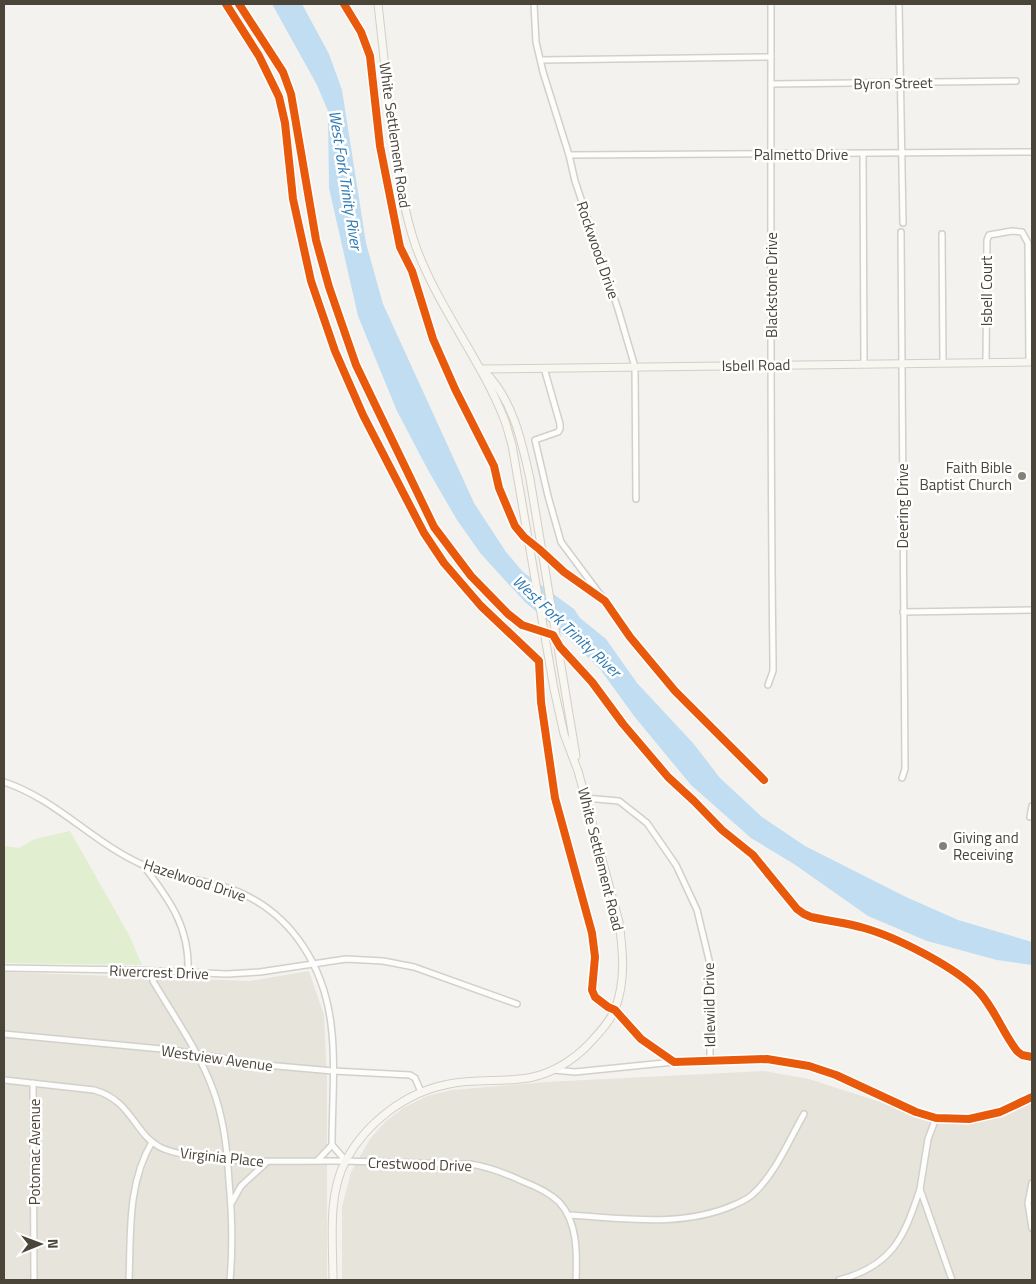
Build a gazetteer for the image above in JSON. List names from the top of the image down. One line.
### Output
{"streets":{"main road":["White Settlement Road","Isbell Road"],"street":["Byron Street","Palmetto Drive","Rockwood Drive","Blackstone Drive","Isbell Court","Deering Drive","Hazelwood Drive","Rivercrest Drive","Idlewild Drive","Westview Avenue","Potomac Avenue","Virginia Place","Crestwood Drive"]},"crossings":[["Byron Street","Blackstone Drive"],["White Settlement Road","Isbell Road"],["White Settlement Road","Idlewild Drive"],["White Settlement Road","Westview Avenue"],["White Settlement Road","Virginia Place"],["White Settlement Road","Crestwood Drive"],["Palmetto Drive","Rockwood Drive"],["Palmetto Drive","Blackstone Drive"],["Rockwood Drive","Isbell Road"],["Blackstone Drive","Isbell Road"],["Isbell Court","Isbell Road"],["Isbell Road","Deering Drive"],["Hazelwood Drive","Rivercrest Drive"],["Hazelwood Drive","Westview Avenue"],["Potomac Avenue","Virginia Place"],["Virginia Place","Crestwood Drive"]],"water":["West Fork Trinity River"],"places":["Faith Bible Baptist Church","Giving and Receiving"],"north":"right"}
